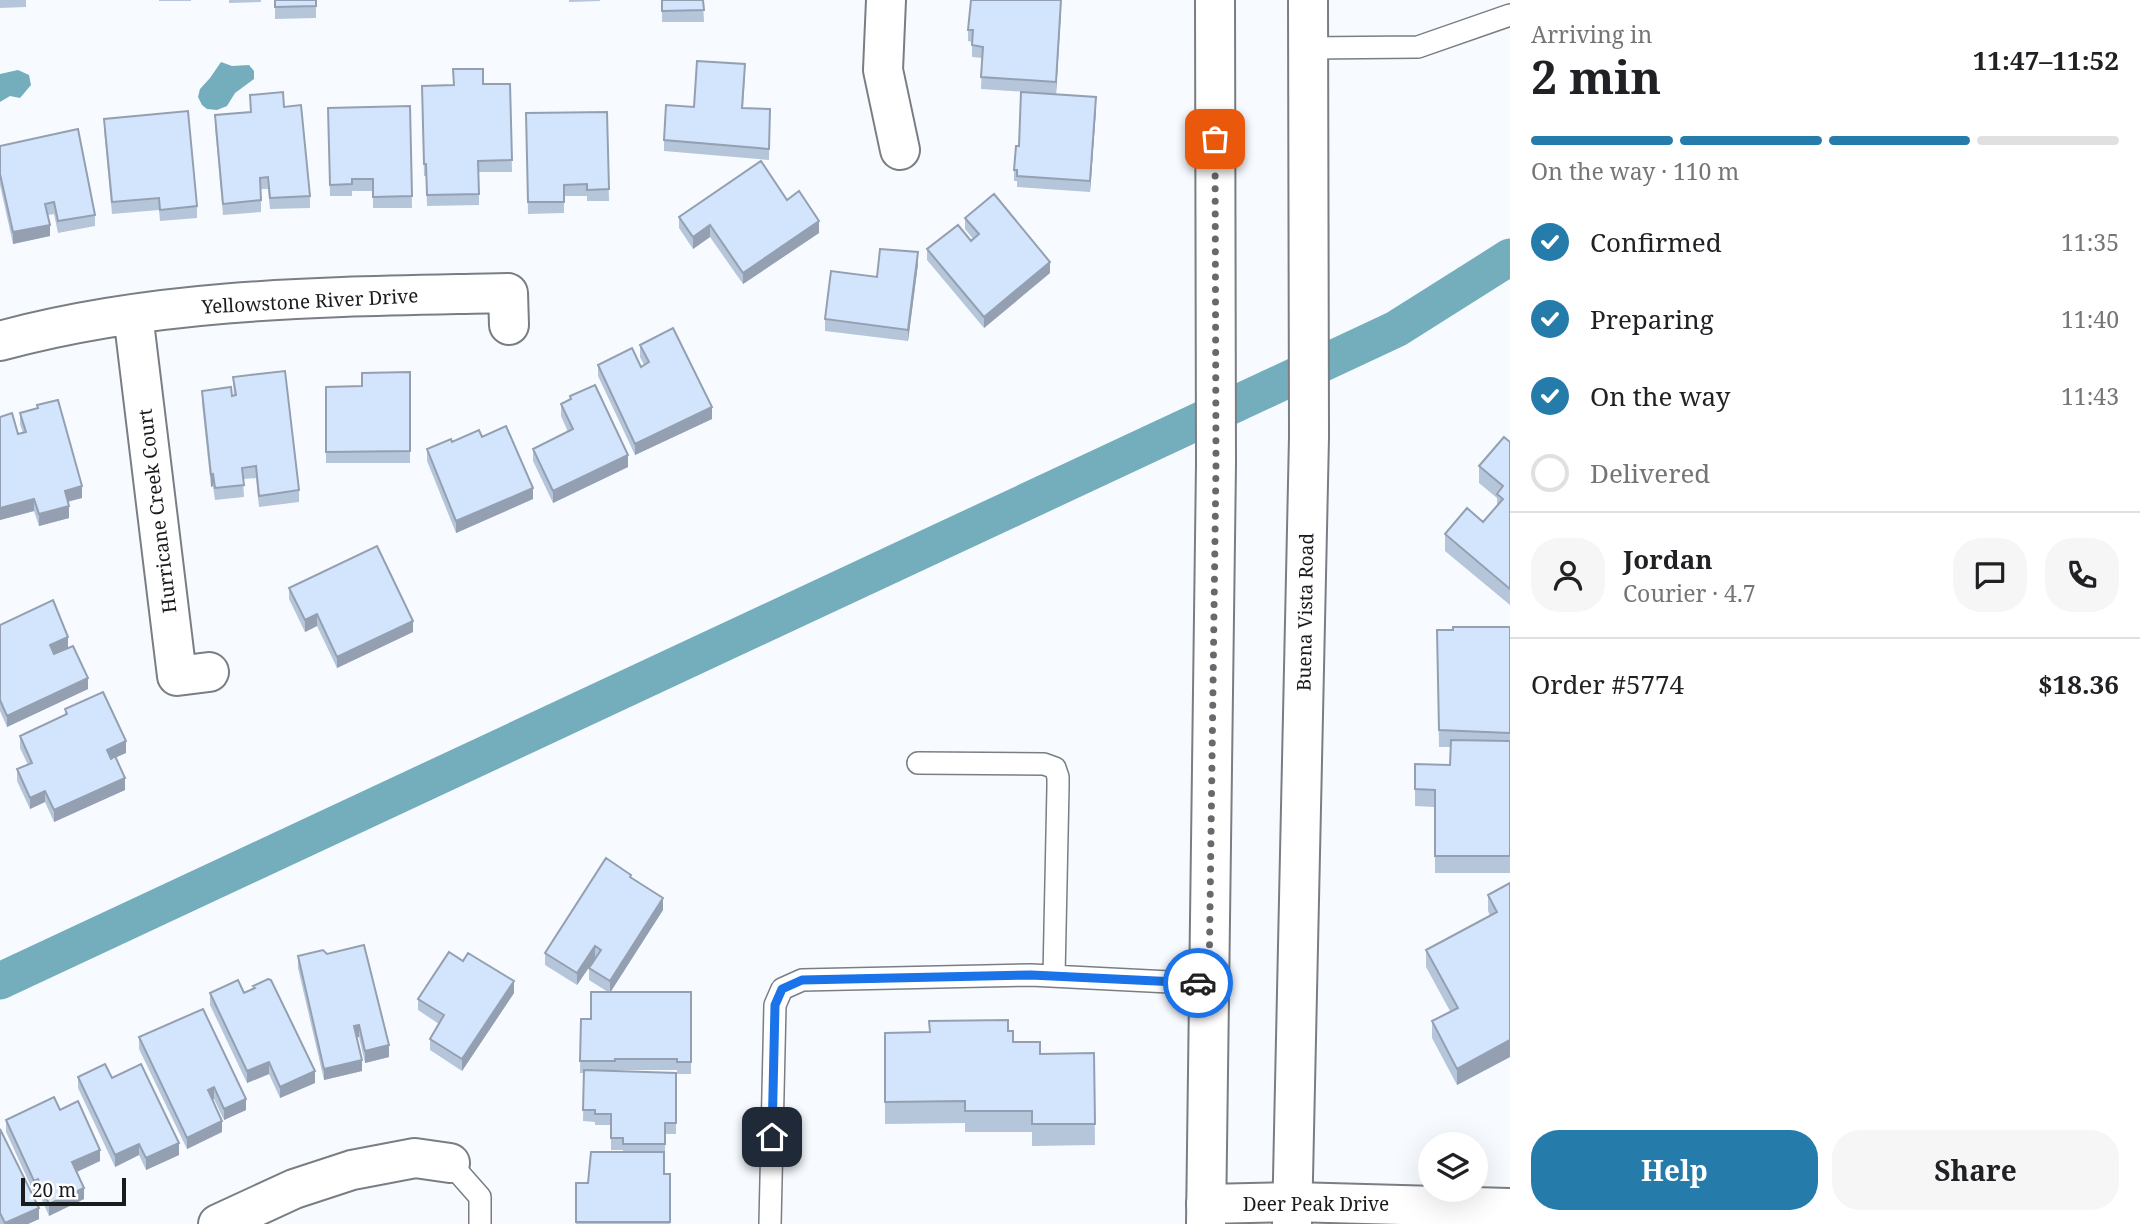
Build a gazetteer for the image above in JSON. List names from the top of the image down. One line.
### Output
{"streets":{"main road":["Yellowstone River Drive","Hurricane Creek Court","Buena Vista Road","Deer Peak Drive"]},"crossings":[["Yellowstone River Drive","Hurricane Creek Court"],["Buena Vista Road","Deer Peak Drive"]],"scale_bar":"20 m","page":{"heading":["2 min","Arriving in","11:47–11:52"],"panel":["Jordan","Courier · 4.7","Order #5774","$18.36"],"bar":"On the way · 110 m","list":[["Confirmed","11:35"],["Preparing","11:40"],["On the way","11:43"],"Delivered"],"buttons":["Help","Share"],"scale":"20 m"}}
